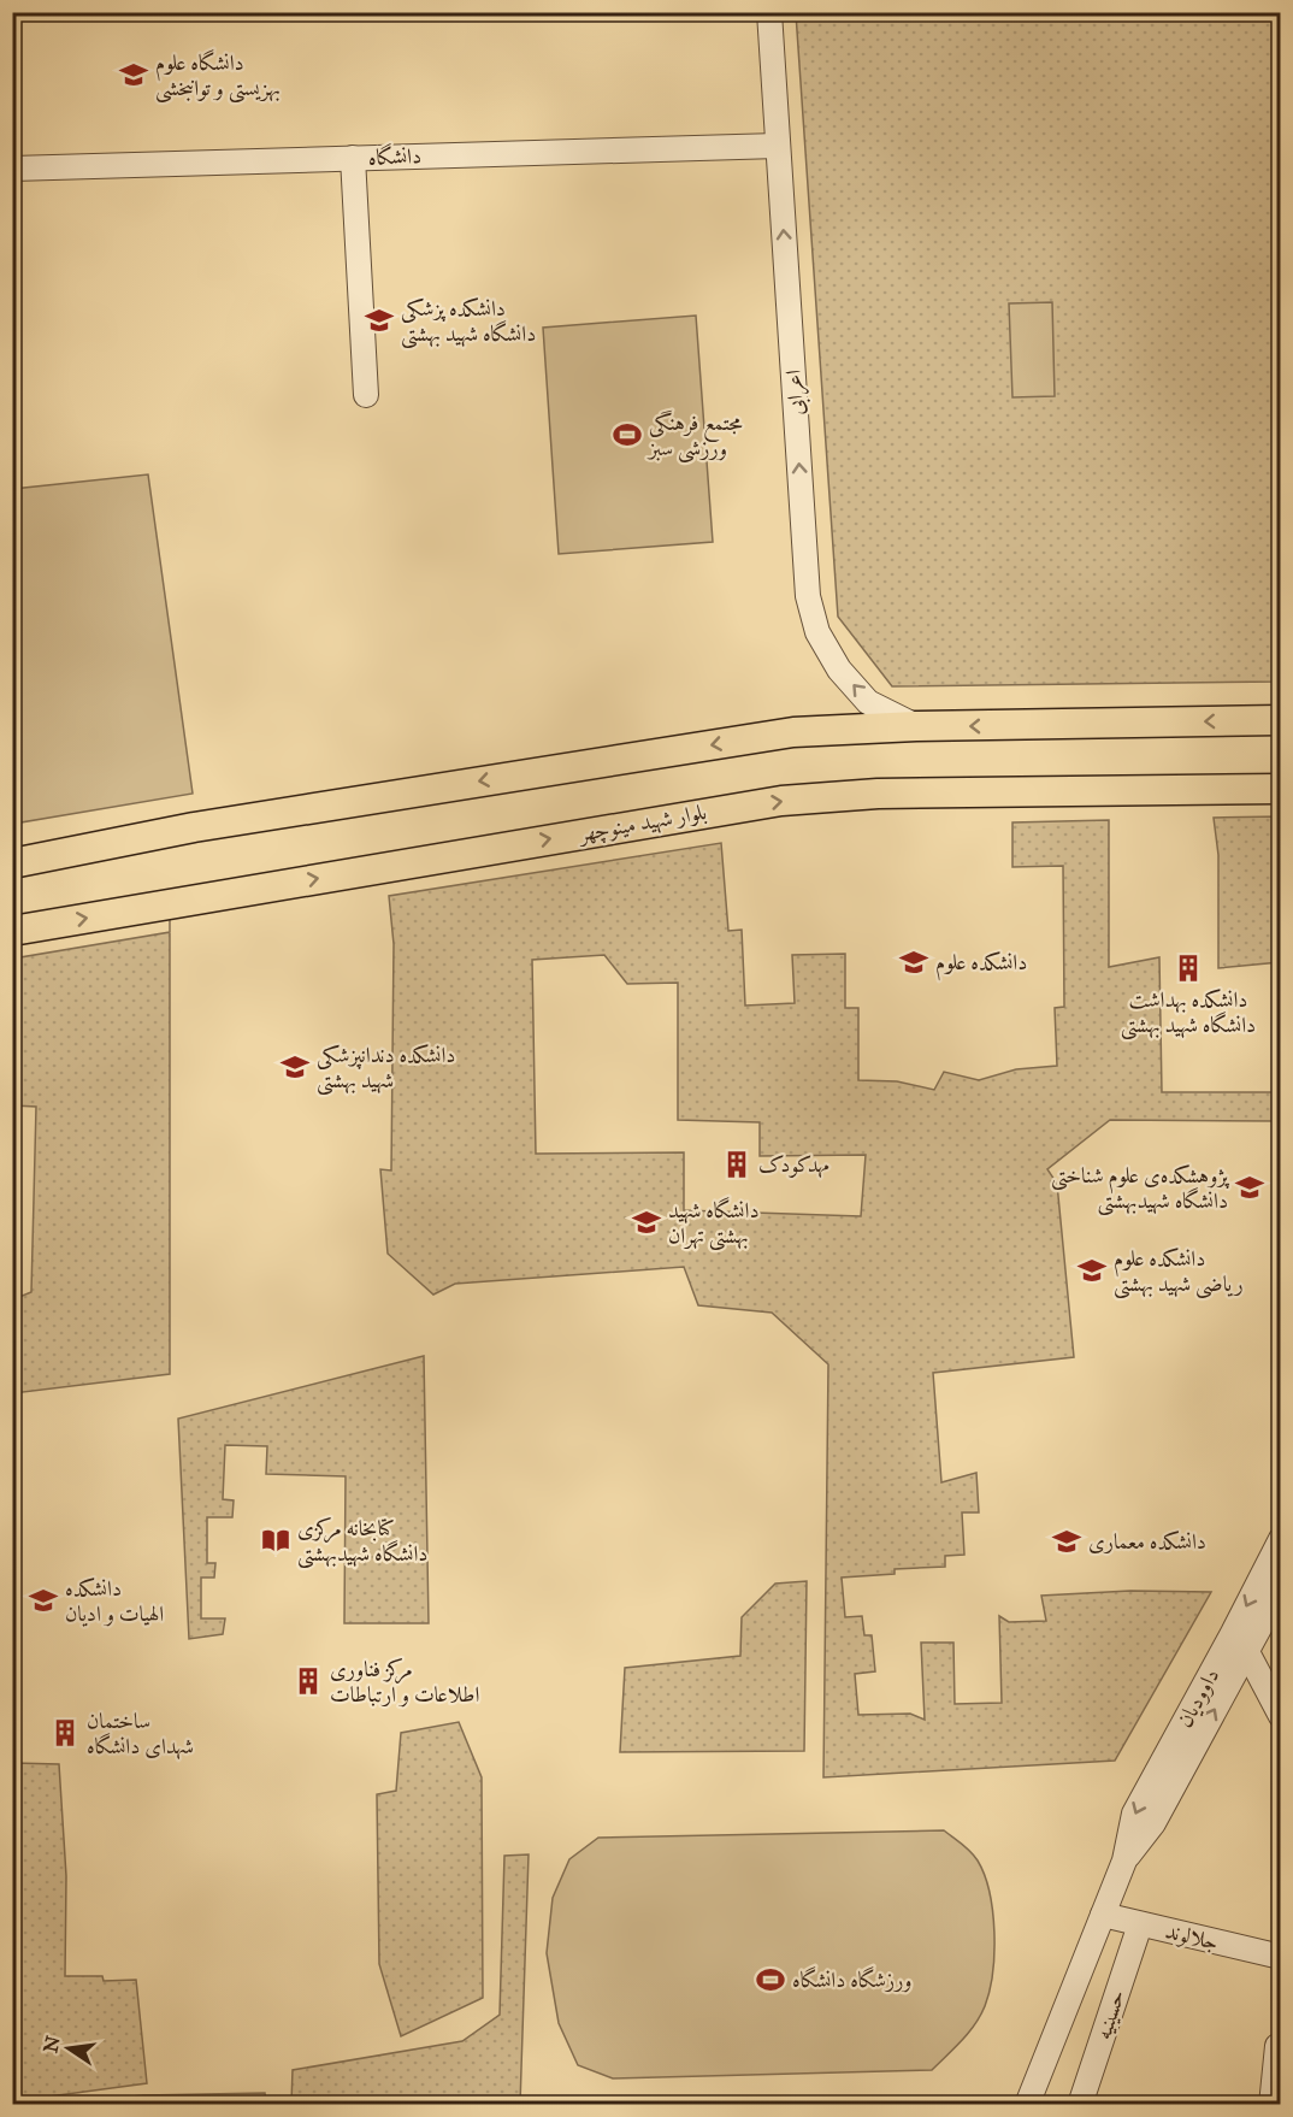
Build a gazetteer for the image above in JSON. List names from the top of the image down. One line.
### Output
{"streets":{"main road":["بلوار شهید مینوچهر"],"street":["دانشگاه","اعرابی","داوودیان","جلالوند","حسینیه"]},"crossings":[["دانشگاه","اعرابی"],["داوودیان","جلالوند"],["جلالوند","حسینیه"]],"one_way":["اعرابی"],"places":{"school or university":["دانشگاه علوم بهزیستی و توانبخشی","دانشکده پزشکی دانشگاه شهید بهشتی","دانشکده علوم","دانشکده دندانپزشکی شهید بهشتی","پژوهشکده‌ی علوم شناختی دانشگاه شهیدبهشتی","دانشگاه شهید بهشتی تهران","دانشکده علوم ریاضی شهید بهشتی","دانشکده معماری","دانشکده الهیات و ادیان"],"sports":["مجتمع فرهنگی ورزشی سبز","ورزشگاه دانشگاه"],"building":["دانشکده بهداشت دانشگاه شهید بهشتی","مهدکودک","مرکز فناوری اطلاعات و ارتباطات","ساختمان شهدای دانشگاه"],"library":["کتابخانه مرکزی دانشگاه شهیدبهشتی"]},"north":"left"}
